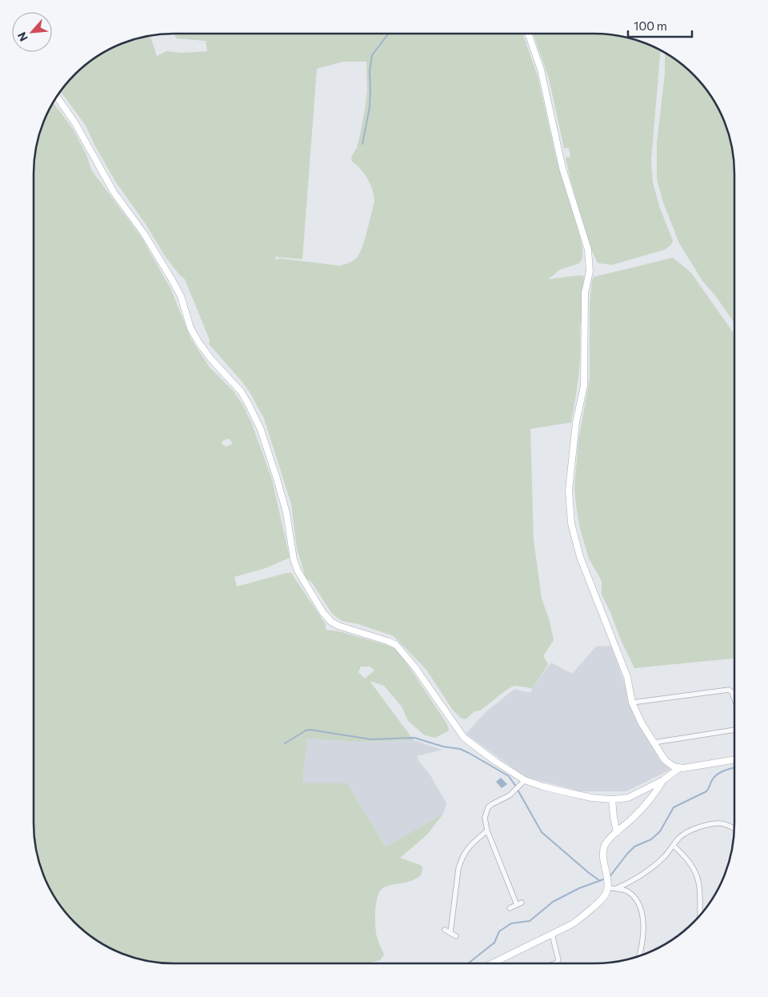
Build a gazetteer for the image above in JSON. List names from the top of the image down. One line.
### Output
{"scale_bar":"100 m","north":"bottom left"}
